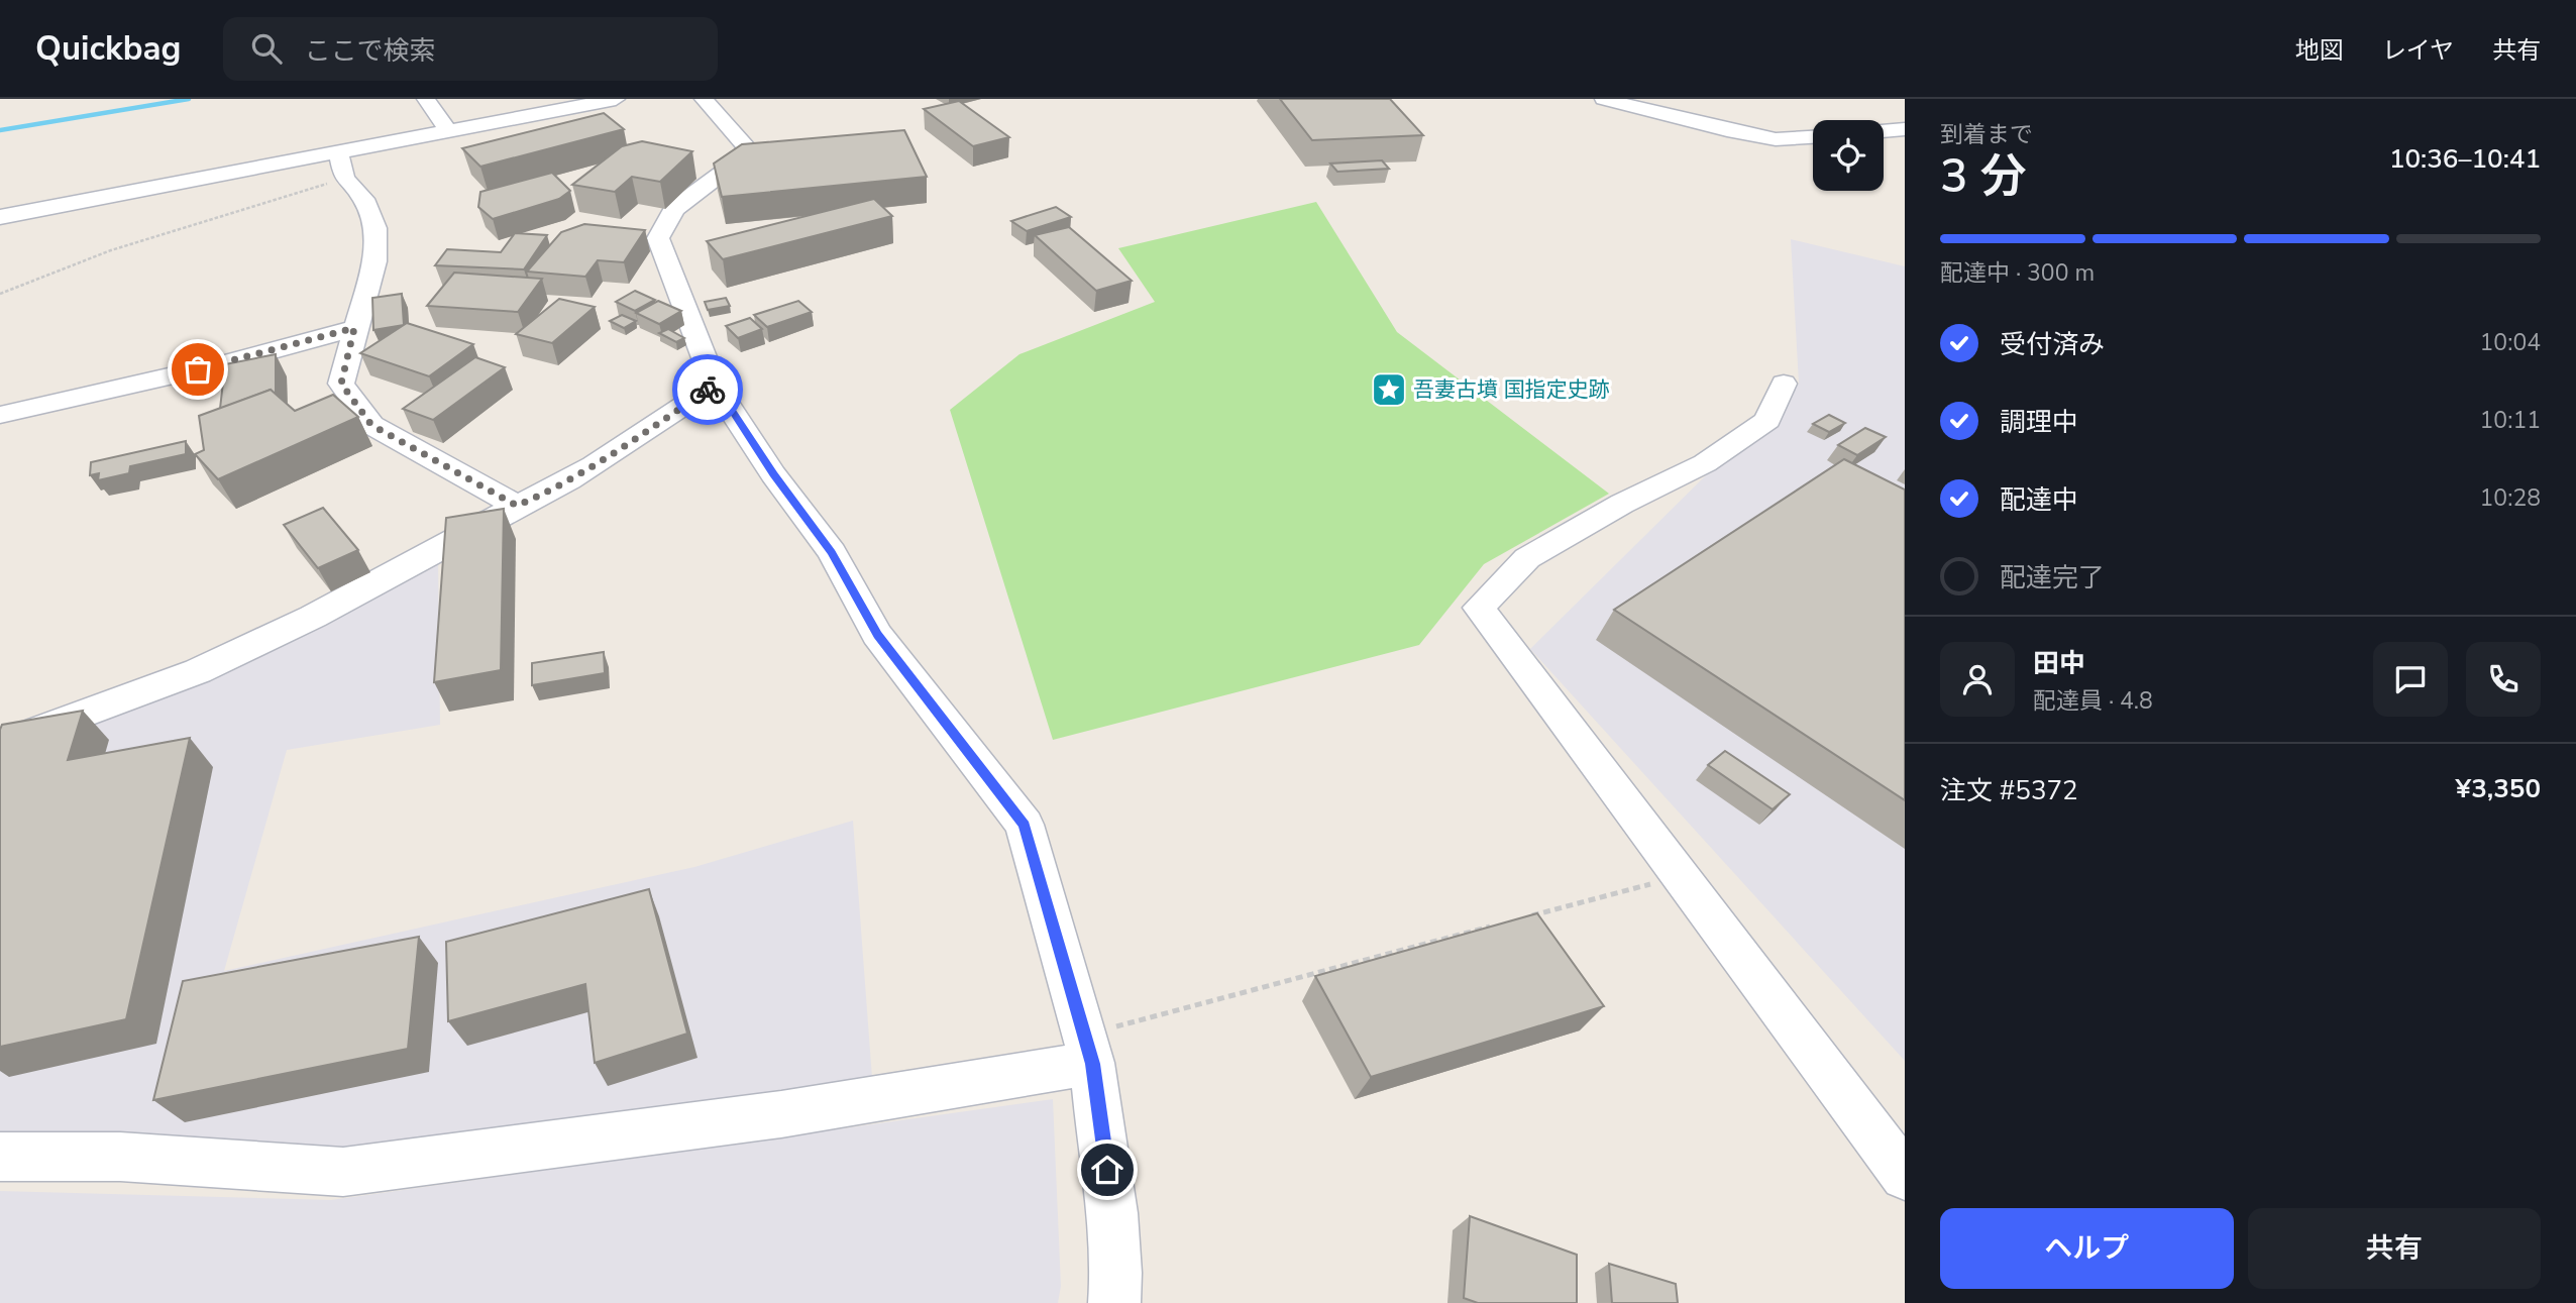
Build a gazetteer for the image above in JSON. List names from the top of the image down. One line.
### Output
{"places":{"place":["吾妻古墳 国指定史跡"]},"page":{"header":"Quickbag","search":"ここで検索","nav":["地図","レイヤ","共有"],"heading":["3 分","到着まで","10:36–10:41"],"panel":["田中","配達員 · 4.8","注文 #5372","¥3,350"],"bar":"配達中 · 300 m","list":[["受付済み","10:04"],["調理中","10:11"],["配達中","10:28"],"配達完了"],"buttons":["ヘルプ","共有"]}}
